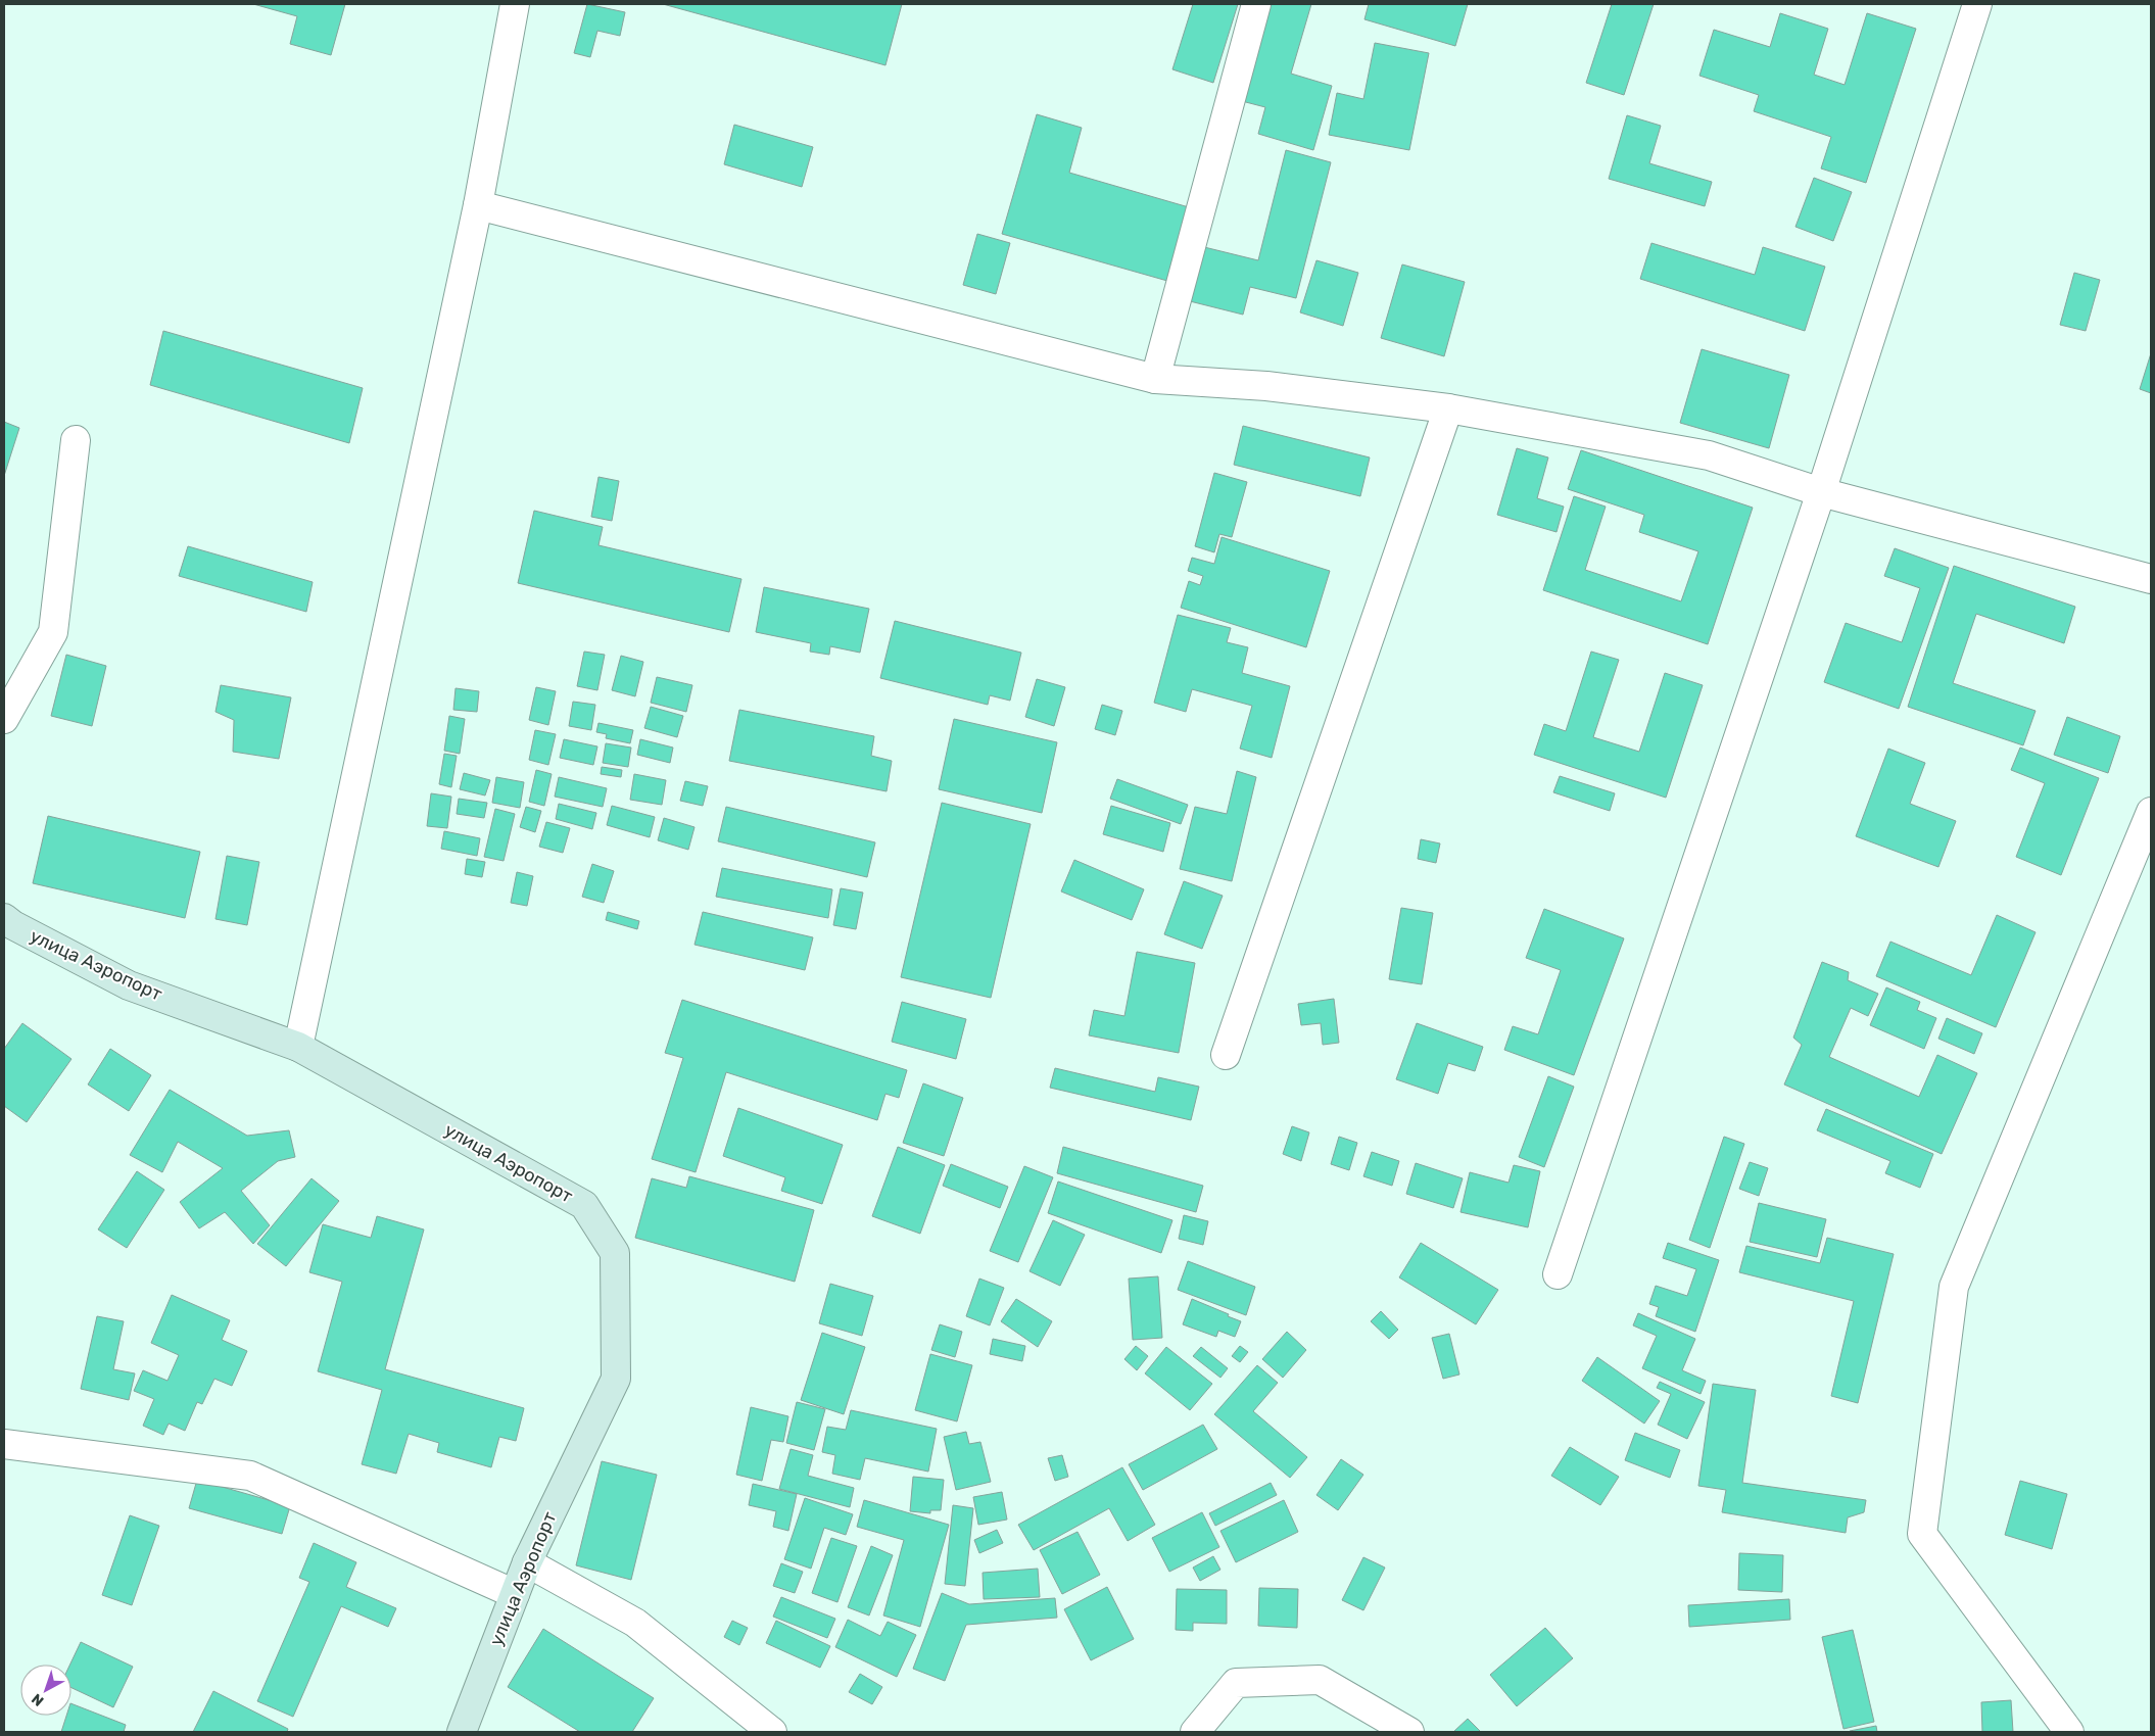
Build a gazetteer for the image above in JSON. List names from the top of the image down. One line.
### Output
{"streets":{"main road":["улица Аэропорт"]},"north":"bottom left"}
